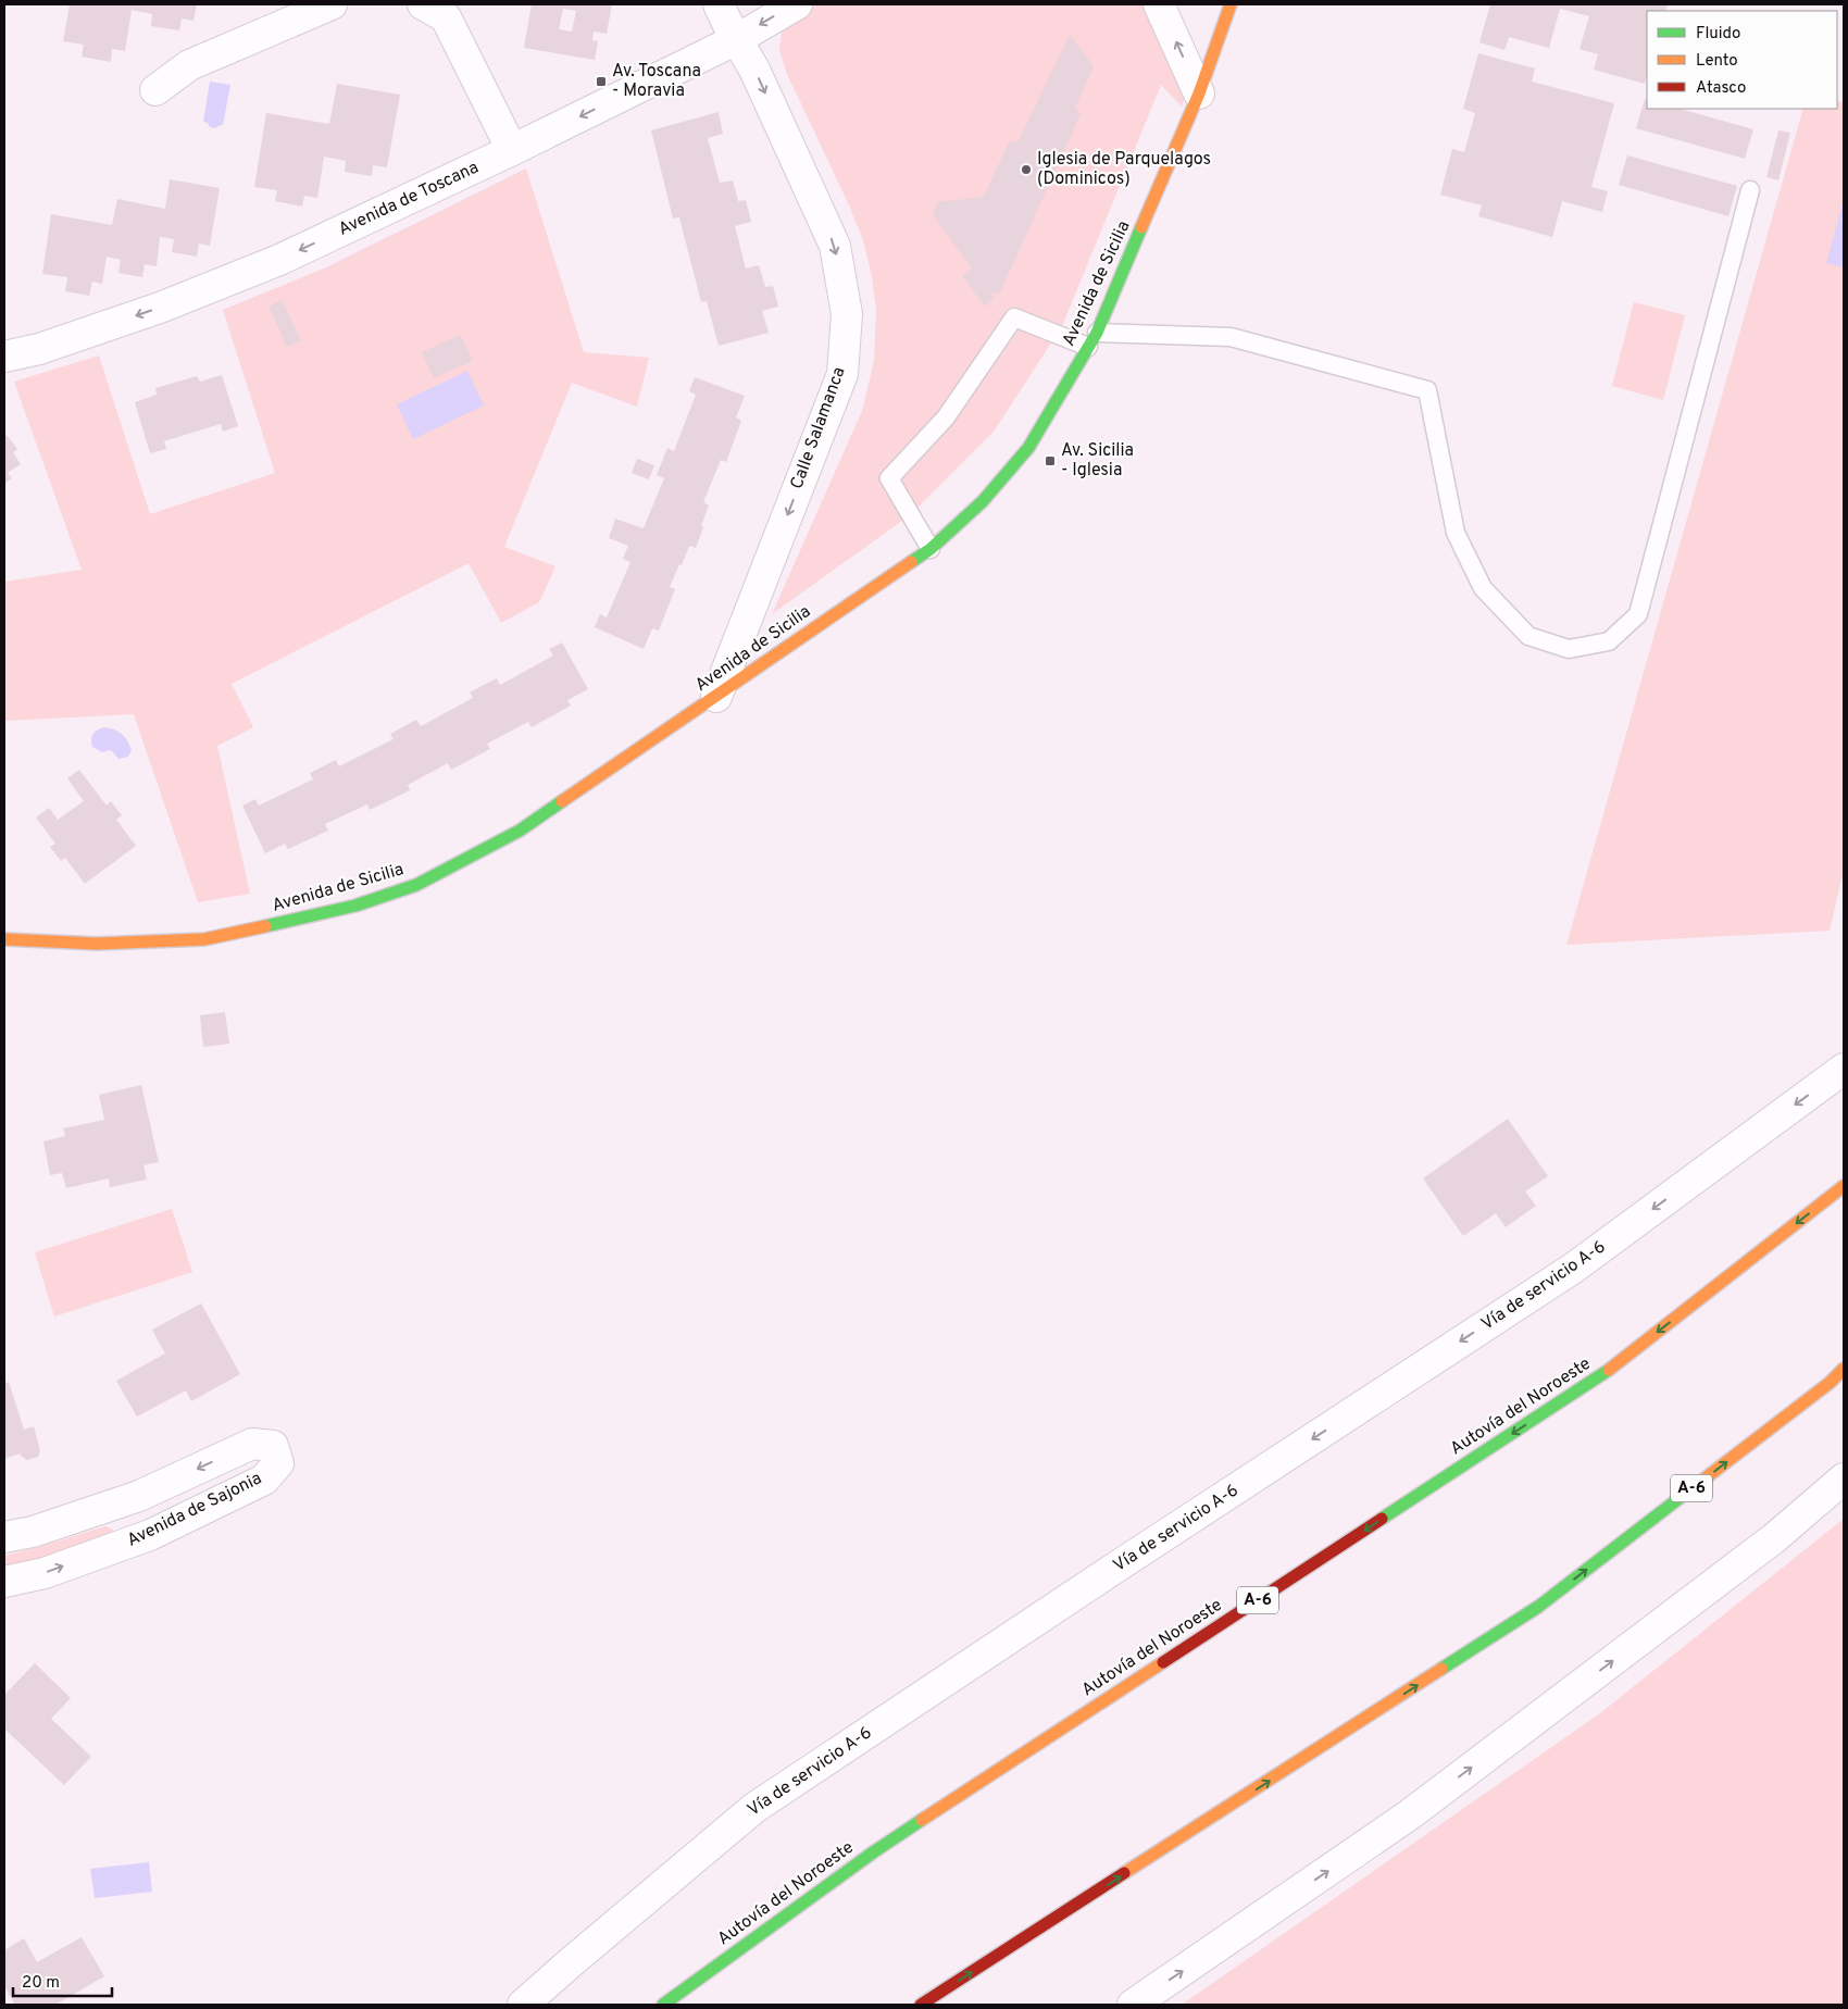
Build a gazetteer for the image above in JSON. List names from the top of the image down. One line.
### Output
{"streets":{"main road":["Avenida de Sicilia","Autovía del Noroeste","A-6"],"street":["Avenida de Toscana","Calle Salamanca","Vía de servicio A-6","Avenida de Sajonia"]},"crossings":[["Avenida de Toscana","Calle Salamanca"],["Avenida de Sicilia","Calle Salamanca"]],"one_way":["Avenida de Toscana","Calle Salamanca","Vía de servicio A-6","Autovía del Noroeste"],"places":{"transit":["Av. Toscana - Moravia","Av. Sicilia - Iglesia"],"other":["Iglesia de Parquelagos (Dominicos)"]},"legend":["Fluido","Lento","Atasco"],"scale_bar":"20 m"}
